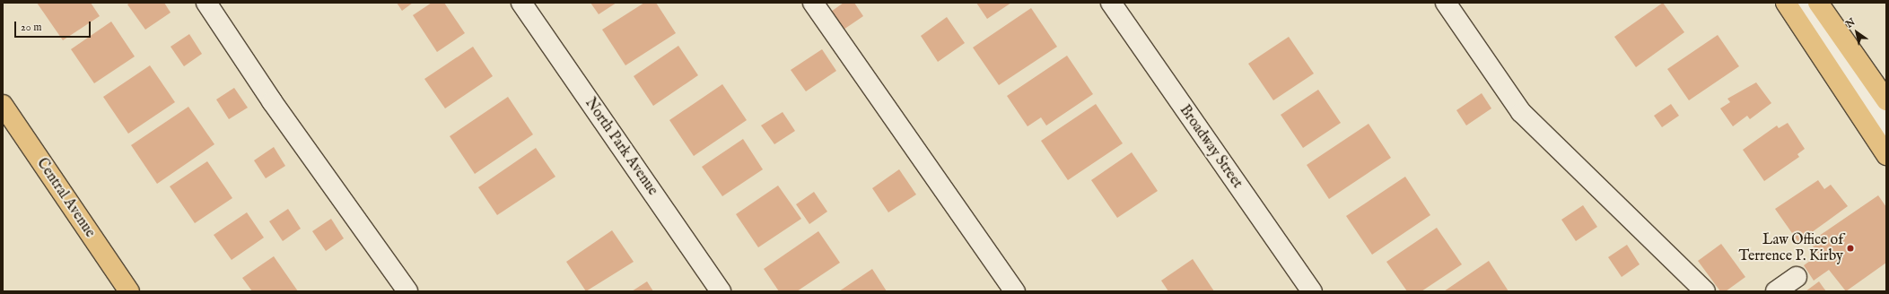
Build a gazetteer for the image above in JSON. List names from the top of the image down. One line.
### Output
{"streets":{"main road":["Central Avenue"],"street":["North Park Avenue","Broadway Street"]},"places":["Law Office of Terrence P. Kirby"],"scale_bar":"20 m","north":"top left"}
